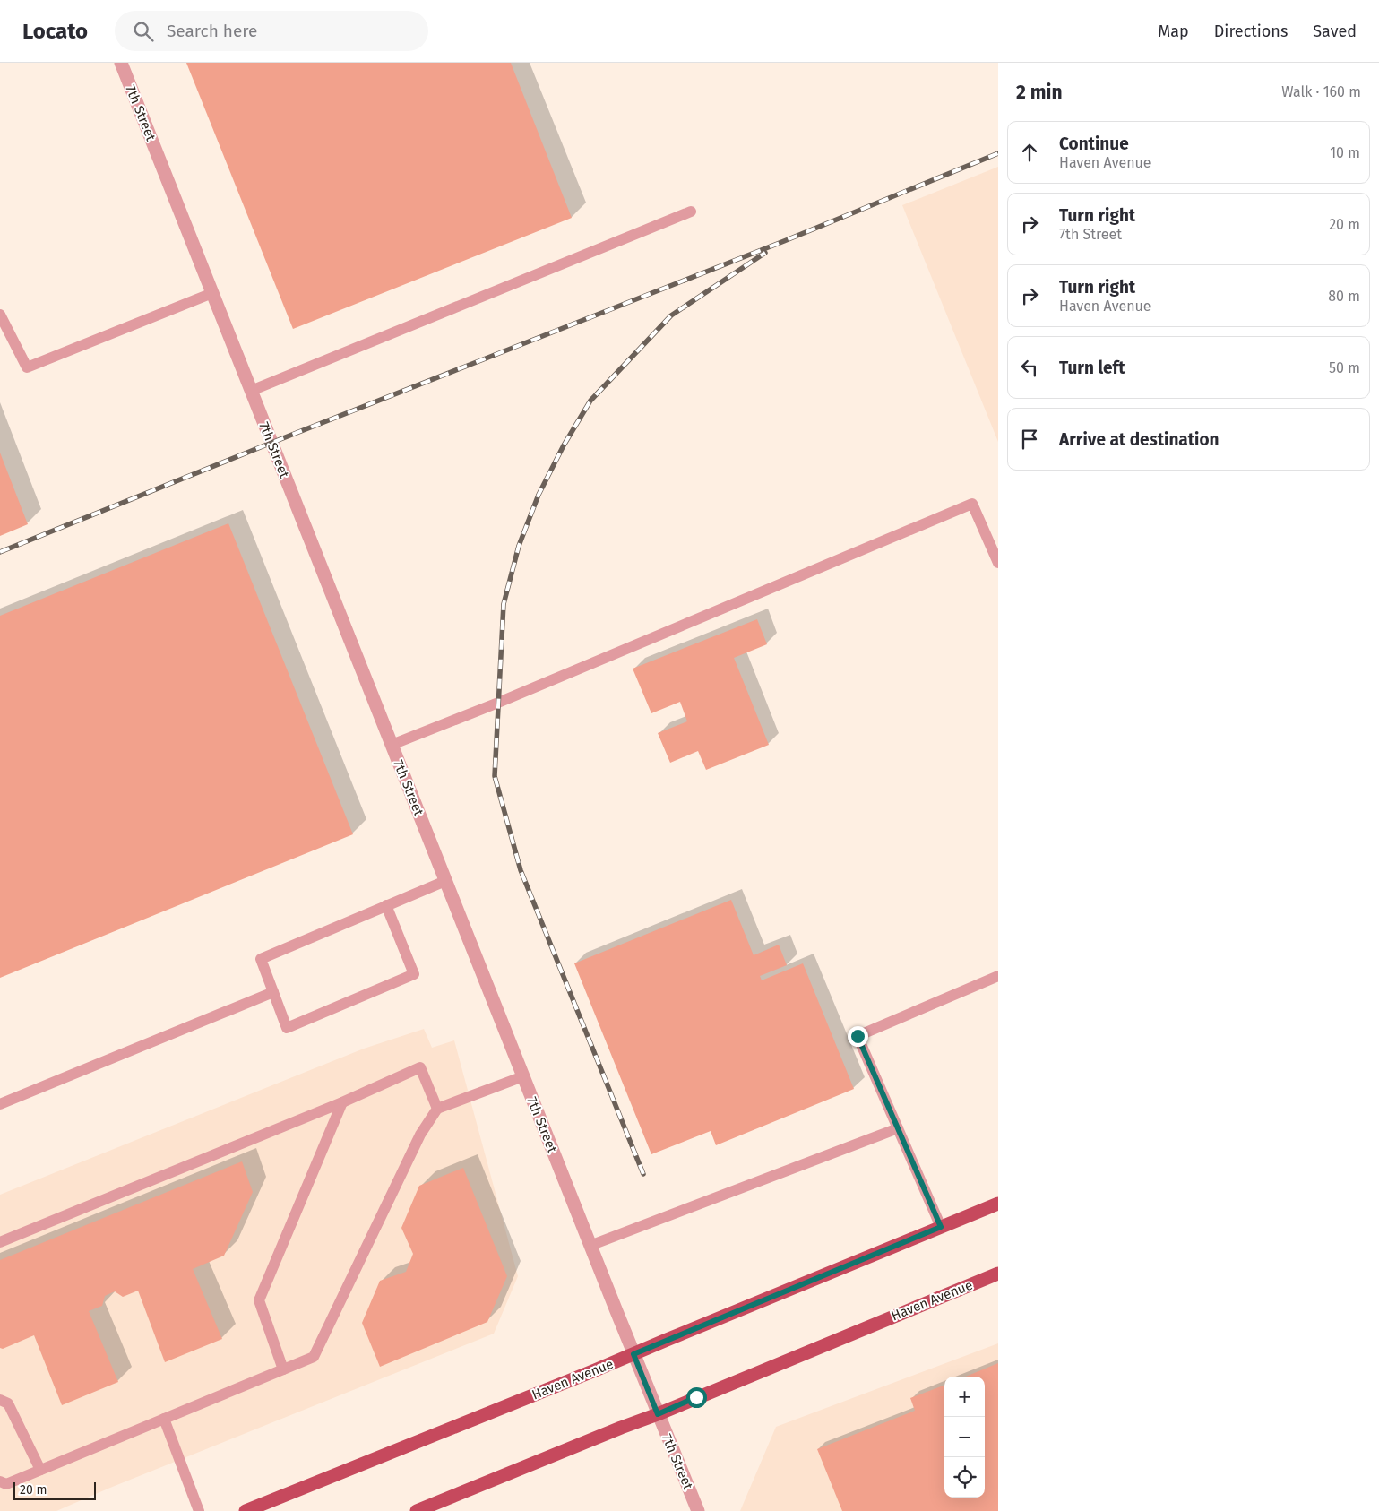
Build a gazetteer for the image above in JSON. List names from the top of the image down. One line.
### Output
{"streets":{"main road":["Haven Avenue"],"street":["7th Street"]},"crossings":[["7th Street","Haven Avenue"]],"scale_bar":"20 m","page":{"header":"Locato","search":"Search here","nav":["Map","Directions","Saved"],"heading":["2 min","Walk · 160 m"],"list":[["Continue","Haven Avenue","10 m"],["Turn right","7th Street","20 m"],["Turn right","Haven Avenue","80 m"],["Turn left","50 m"],"Arrive at destination"],"map_buttons":["+","−"],"scale":"20 m"}}
